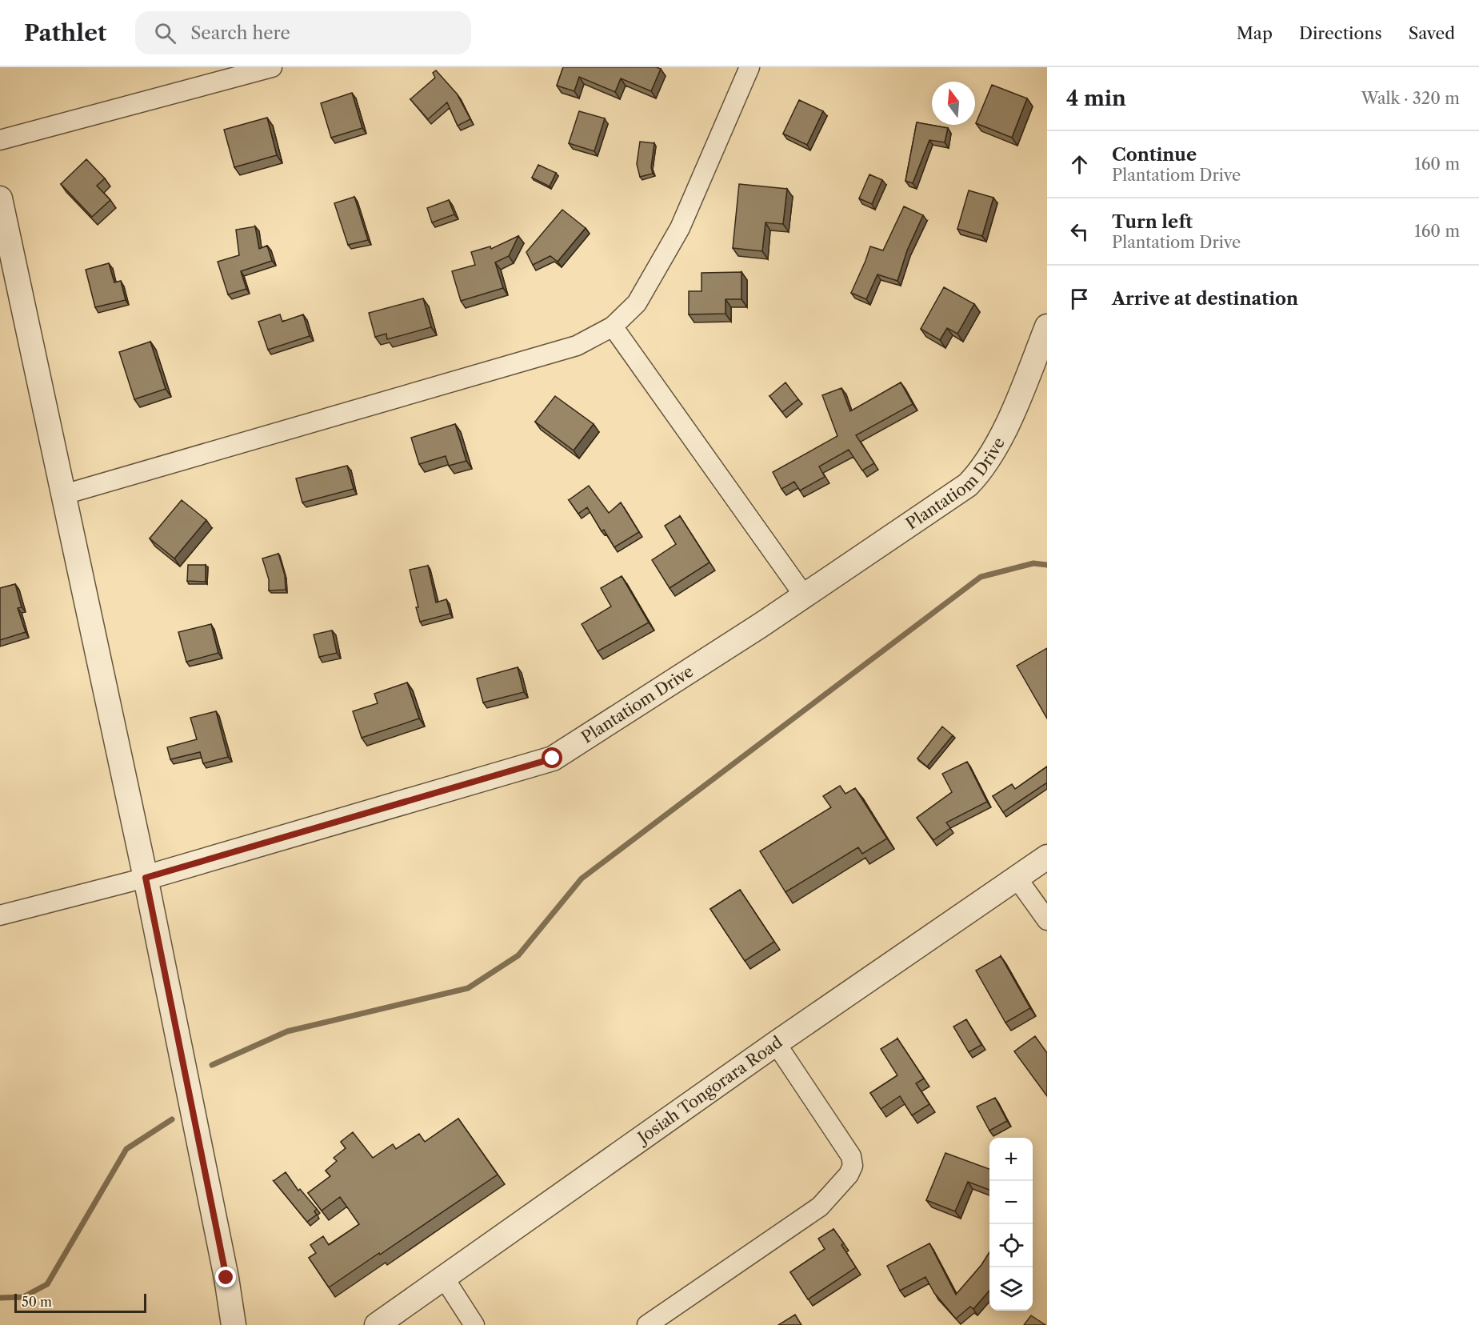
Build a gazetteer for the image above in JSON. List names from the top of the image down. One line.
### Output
{"streets":{"street":["Plantatiom Drive","Josiah Tongorara Road"]},"scale_bar":"50 m","north":"top","page":{"header":"Pathlet","search":"Search here","nav":["Map","Directions","Saved"],"heading":["4 min","Walk · 320 m"],"list":[["Continue","Plantatiom Drive","160 m"],["Turn left","Plantatiom Drive","160 m"],"Arrive at destination"],"map_buttons":["+","−"],"scale":"50 m"}}
